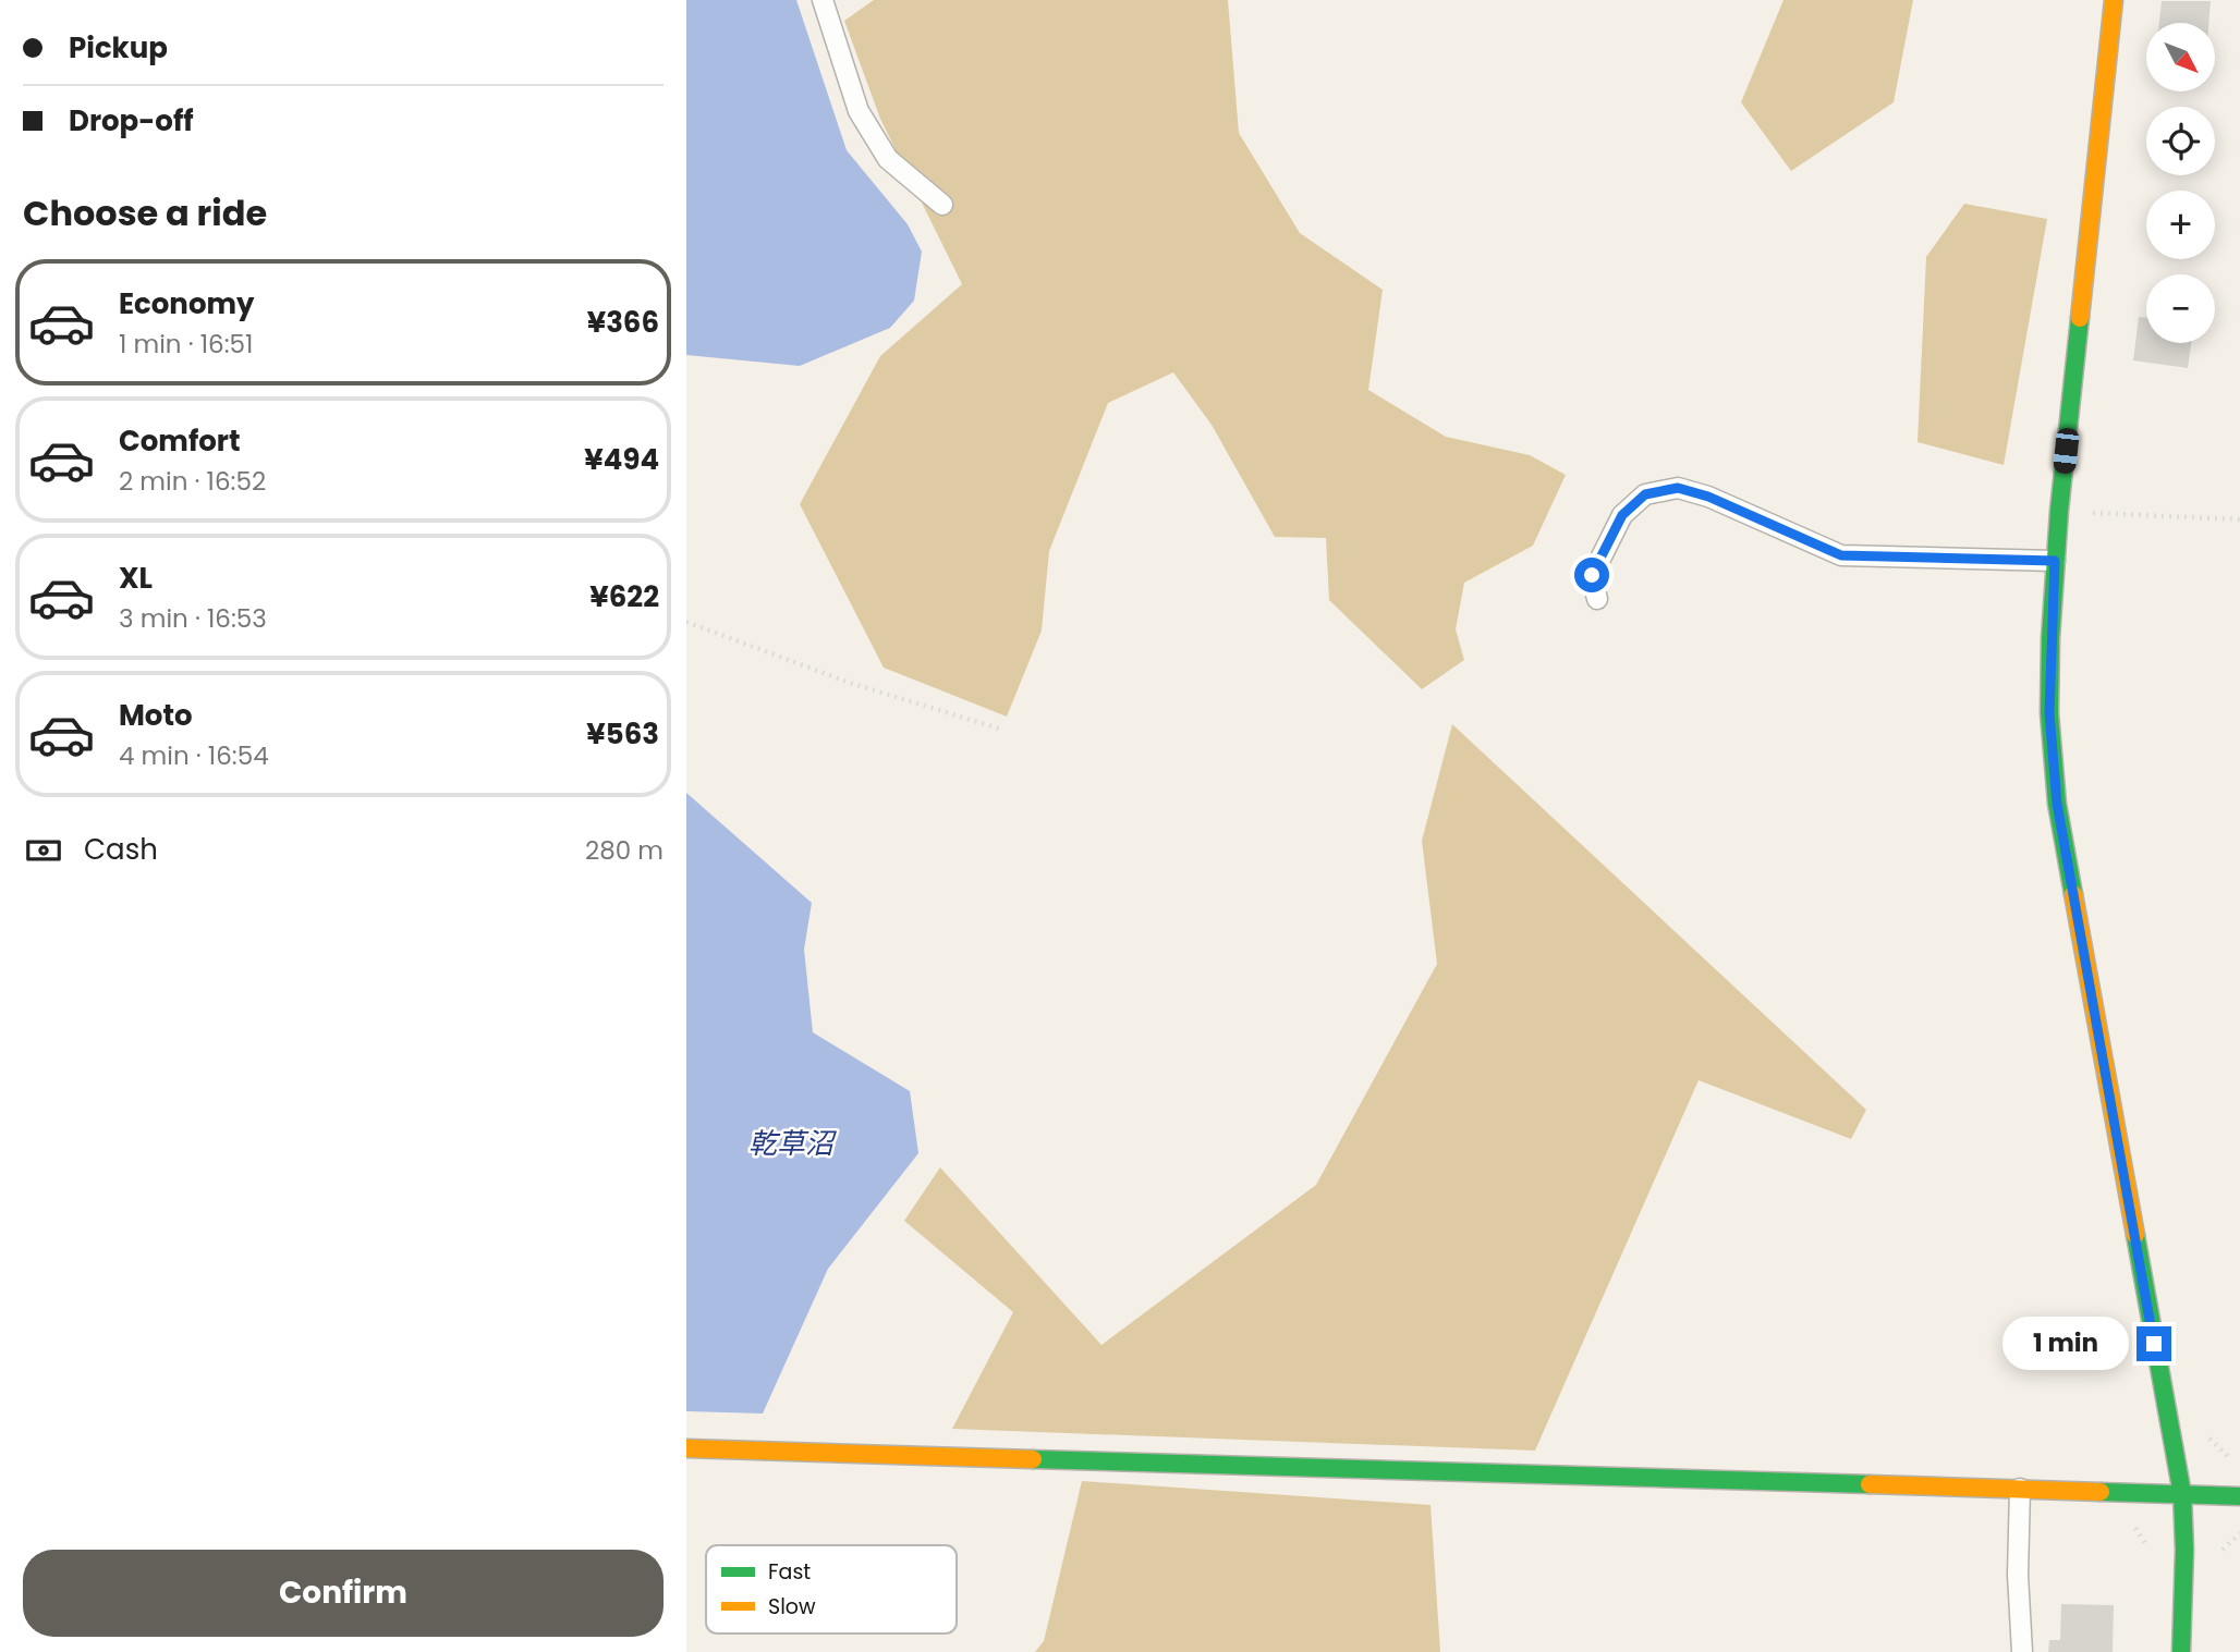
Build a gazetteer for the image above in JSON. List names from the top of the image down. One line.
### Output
{"water":["乾草沼"],"legend":["Fast","Slow"],"north":"bottom right","page":{"banner":["Pickup","Drop-off"],"map_buttons":["+","−"],"heading":"Choose a ride","list":[{"name":"Economy","note":"1 min · 16:51","value":"¥366"},{"name":"Comfort","note":"2 min · 16:52","value":"¥494"},{"name":"XL","note":"3 min · 16:53","value":"¥622"},{"name":"Moto","note":"4 min · 16:54","value":"¥563"}],"pay":["Cash","280 m"],"bubble":"1 min","buttons":"Confirm"}}
